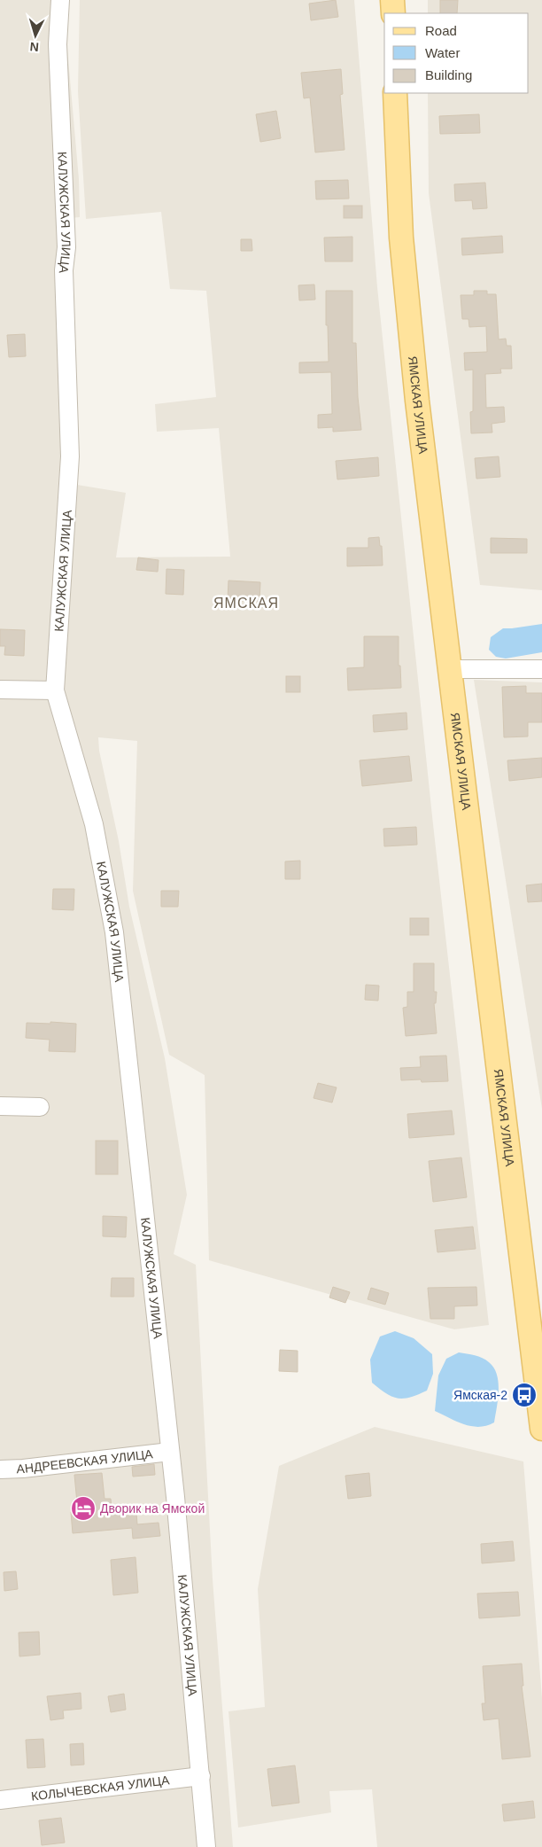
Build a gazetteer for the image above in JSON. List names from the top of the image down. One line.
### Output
{"streets":{"main road":["ЯМСКАЯ УЛИЦА"],"street":["КАЛУЖСКАЯ УЛИЦА","АНДРЕЕВСКАЯ УЛИЦА","КОЛЫЧЕВСКАЯ УЛИЦА"]},"crossings":[["КАЛУЖСКАЯ УЛИЦА","АНДРЕЕВСКАЯ УЛИЦА"],["КАЛУЖСКАЯ УЛИЦА","КОЛЫЧЕВСКАЯ УЛИЦА"]],"districts":["ЯМСКАЯ"],"places":{"bus stop":["Ямская-2"],"hotel":["Дворик на Ямской"]},"legend":["Road","Water","Building"],"north":"bottom"}
